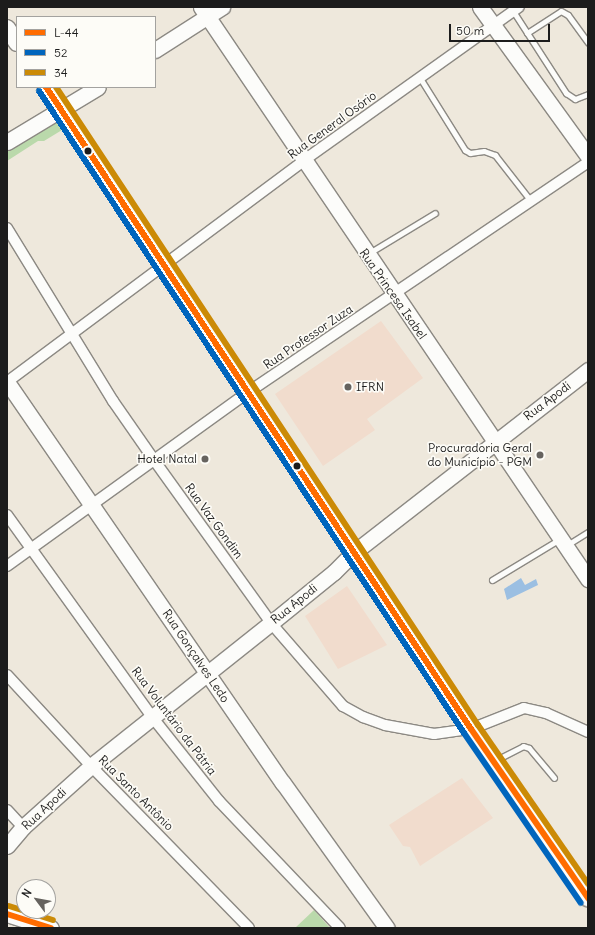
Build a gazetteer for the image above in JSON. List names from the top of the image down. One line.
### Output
{"streets":{"street":["Rua General Osório","Rua Princesa Isabel","Rua Professor Zuza","Rua Apodi","Rua Vaz Gondim","Rua Gonçalves Ledo","Rua Voluntário da Pátria","Rua Santo Antônio"]},"crossings":[["Rua General Osório","Rua Princesa Isabel"],["Rua General Osório","Rua Vaz Gondim"],["Rua General Osório","Rua Gonçalves Ledo"],["Rua Princesa Isabel","Rua Professor Zuza"],["Rua Princesa Isabel","Rua Apodi"],["Rua Professor Zuza","Rua Vaz Gondim"],["Rua Professor Zuza","Rua Gonçalves Ledo"],["Rua Professor Zuza","Rua Voluntário da Pátria"],["Rua Apodi","Rua Vaz Gondim"],["Rua Apodi","Rua Gonçalves Ledo"],["Rua Apodi","Rua Voluntário da Pátria"],["Rua Apodi","Rua Santo Antônio"]],"places":["IFRN","Procuradoria Geral do Município - PGM","Hotel Natal"],"lines":["transit line L-44","transit line 34","transit line 52"],"legend":["L-44","52","34"],"scale_bar":"50 m","north":"top left"}
